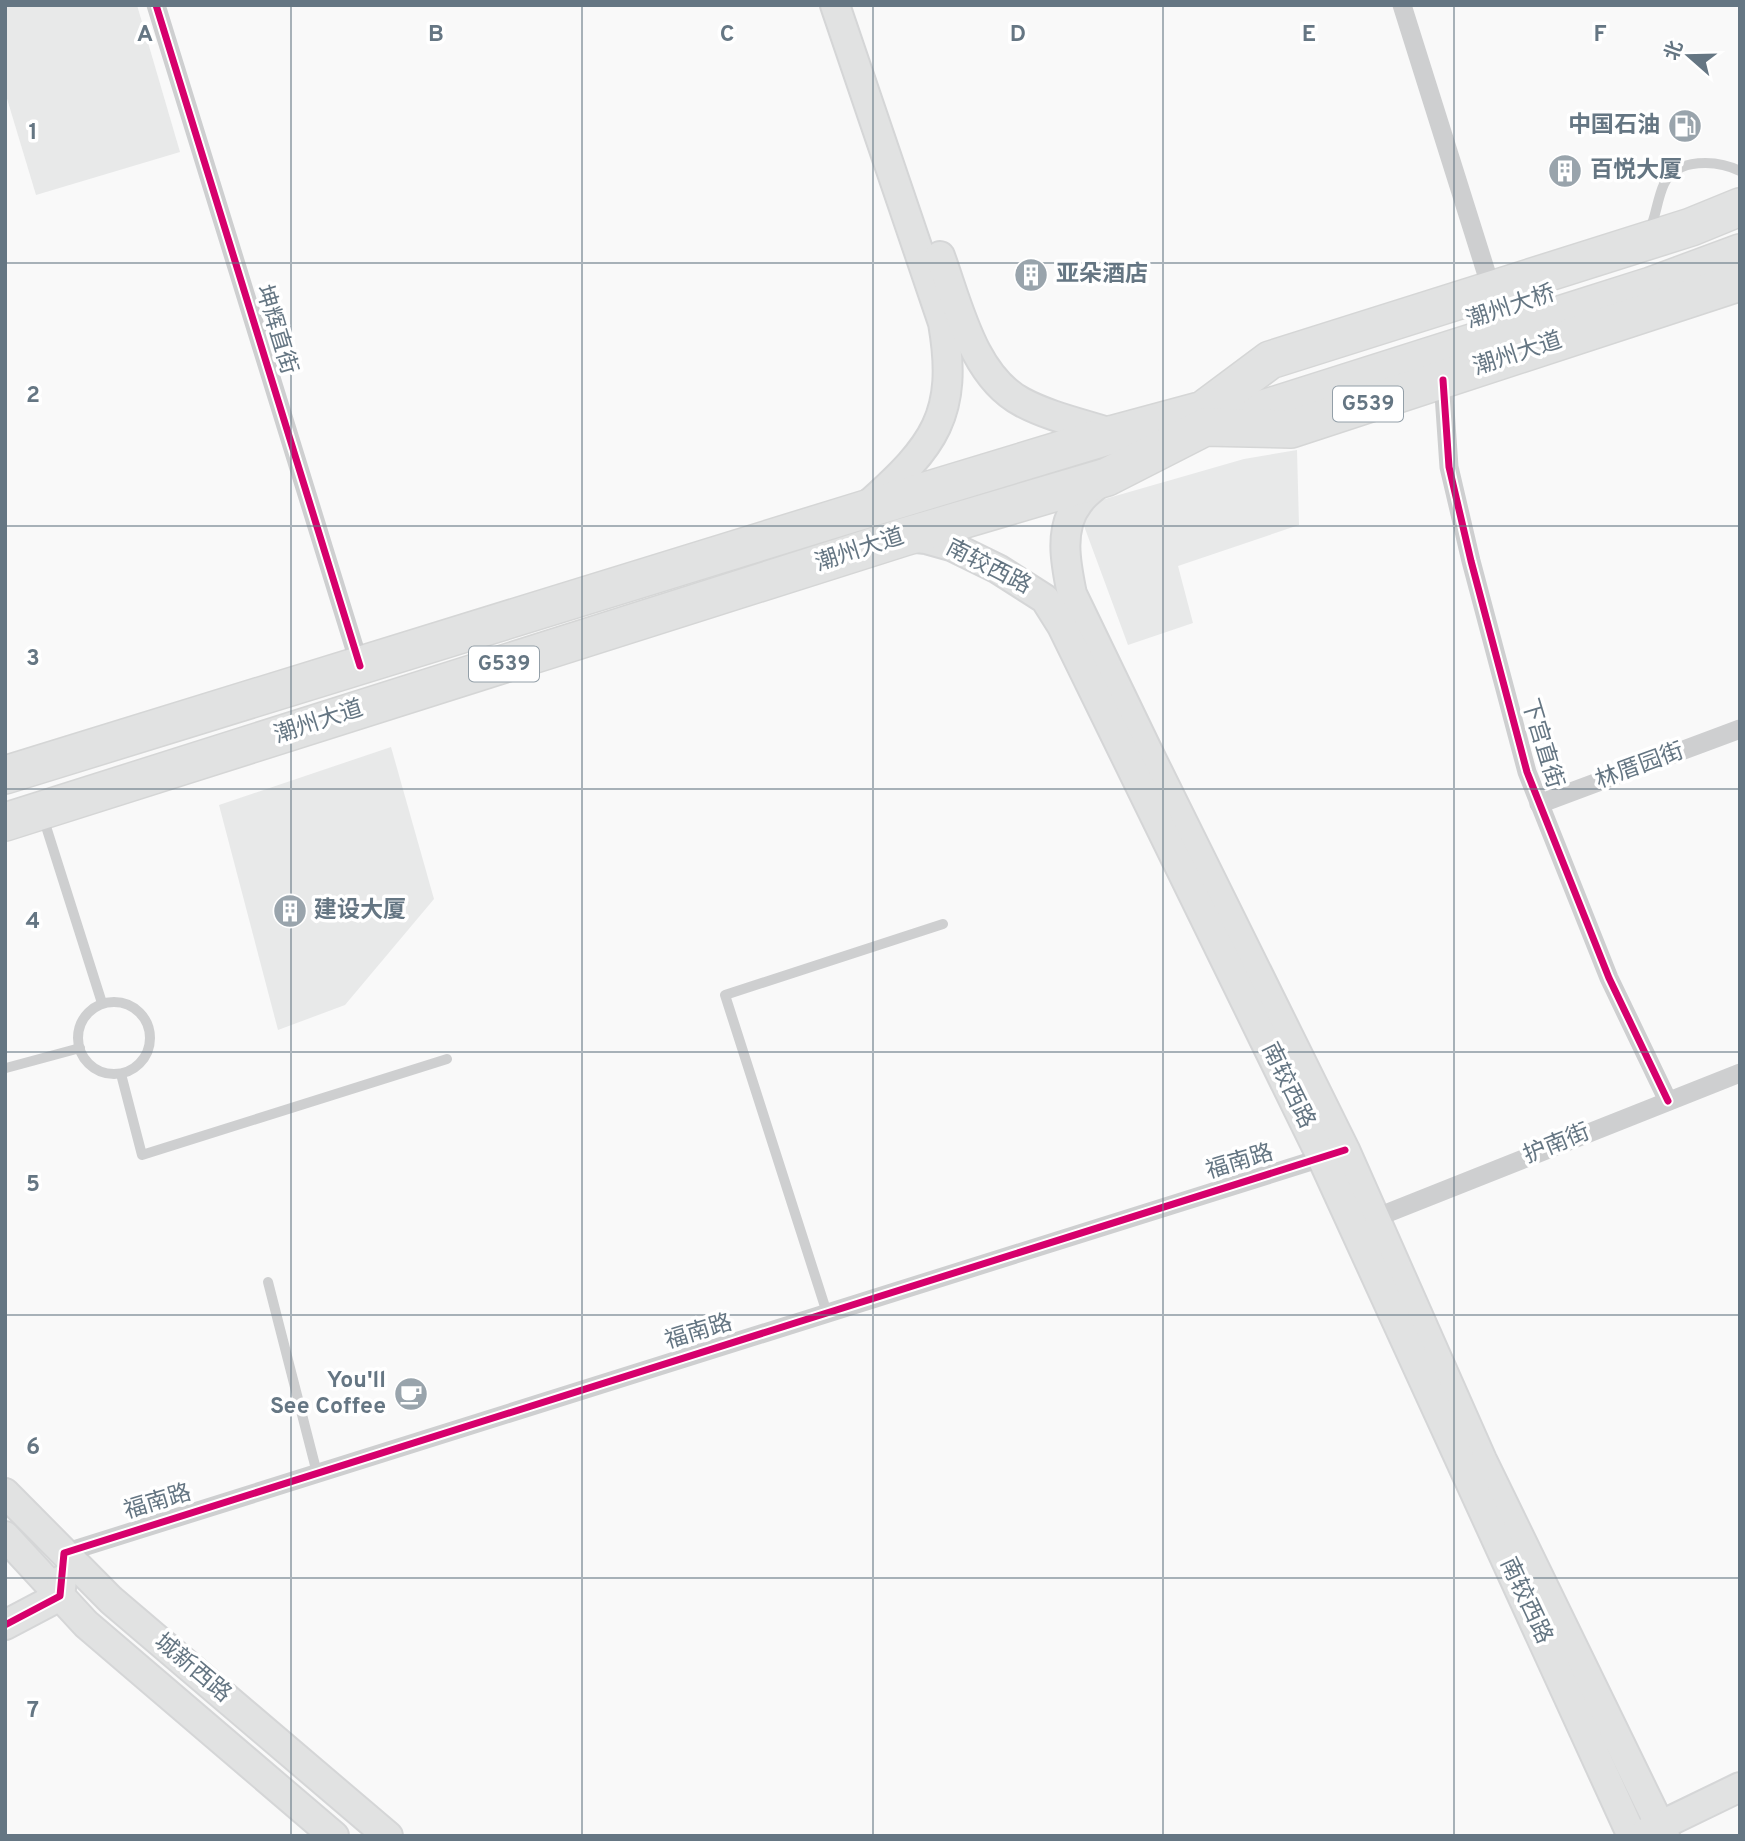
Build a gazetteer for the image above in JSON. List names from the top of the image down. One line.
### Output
{"streets":{"highway":["潮州大桥","潮州大道","G539"],"main road":["南较西路","城新西路"],"street":["坤辉直街","下宫直街","林厝园街","护南街","福南路"]},"crossings":[["坤辉直街","潮州大道"],["潮州大道","南较西路"],["潮州大道","下宫直街"],["南较西路","护南街"],["南较西路","福南路"],["下宫直街","林厝园街"],["下宫直街","护南街"],["福南路","城新西路"]],"places":{"fuel station":["中国石油"],"building":["百悦大厦","亚朵酒店","建设大厦"],"cafe":["You'll See Coffee"]},"north":"left","grid":{"columns":["A","B","C","D","E","F"],"rows":["1","2","3","4","5","6","7"]}}
